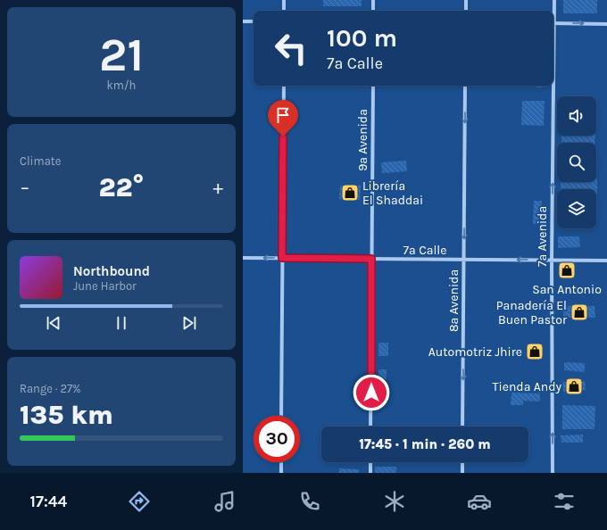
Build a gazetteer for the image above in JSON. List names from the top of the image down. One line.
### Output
{"streets":{"street":["9a Avenida","7a Avenida","7a Calle","8a Avenida"]},"crossings":[["9a Avenida","7a Calle"],["7a Avenida","7a Calle"],["7a Calle","8a Avenida"]],"one_way":["7a Avenida","8a Avenida"],"places":{"shop":["Librería El Shaddai","San Antonio","Panadería El Buen Pastor","Automotriz Jhire","Tienda Andy"]},"page":{"tile":[["21","km/h"],"Climate",["Range · 27%","135 km"]],"turn":["100 m","7a Calle"],"heat":["−","22°","+"],"song":["Northbound","June Harbor"],"limit":"30","trip":"17:45 · 1 min · 260 m","tabs":"17:44"}}
